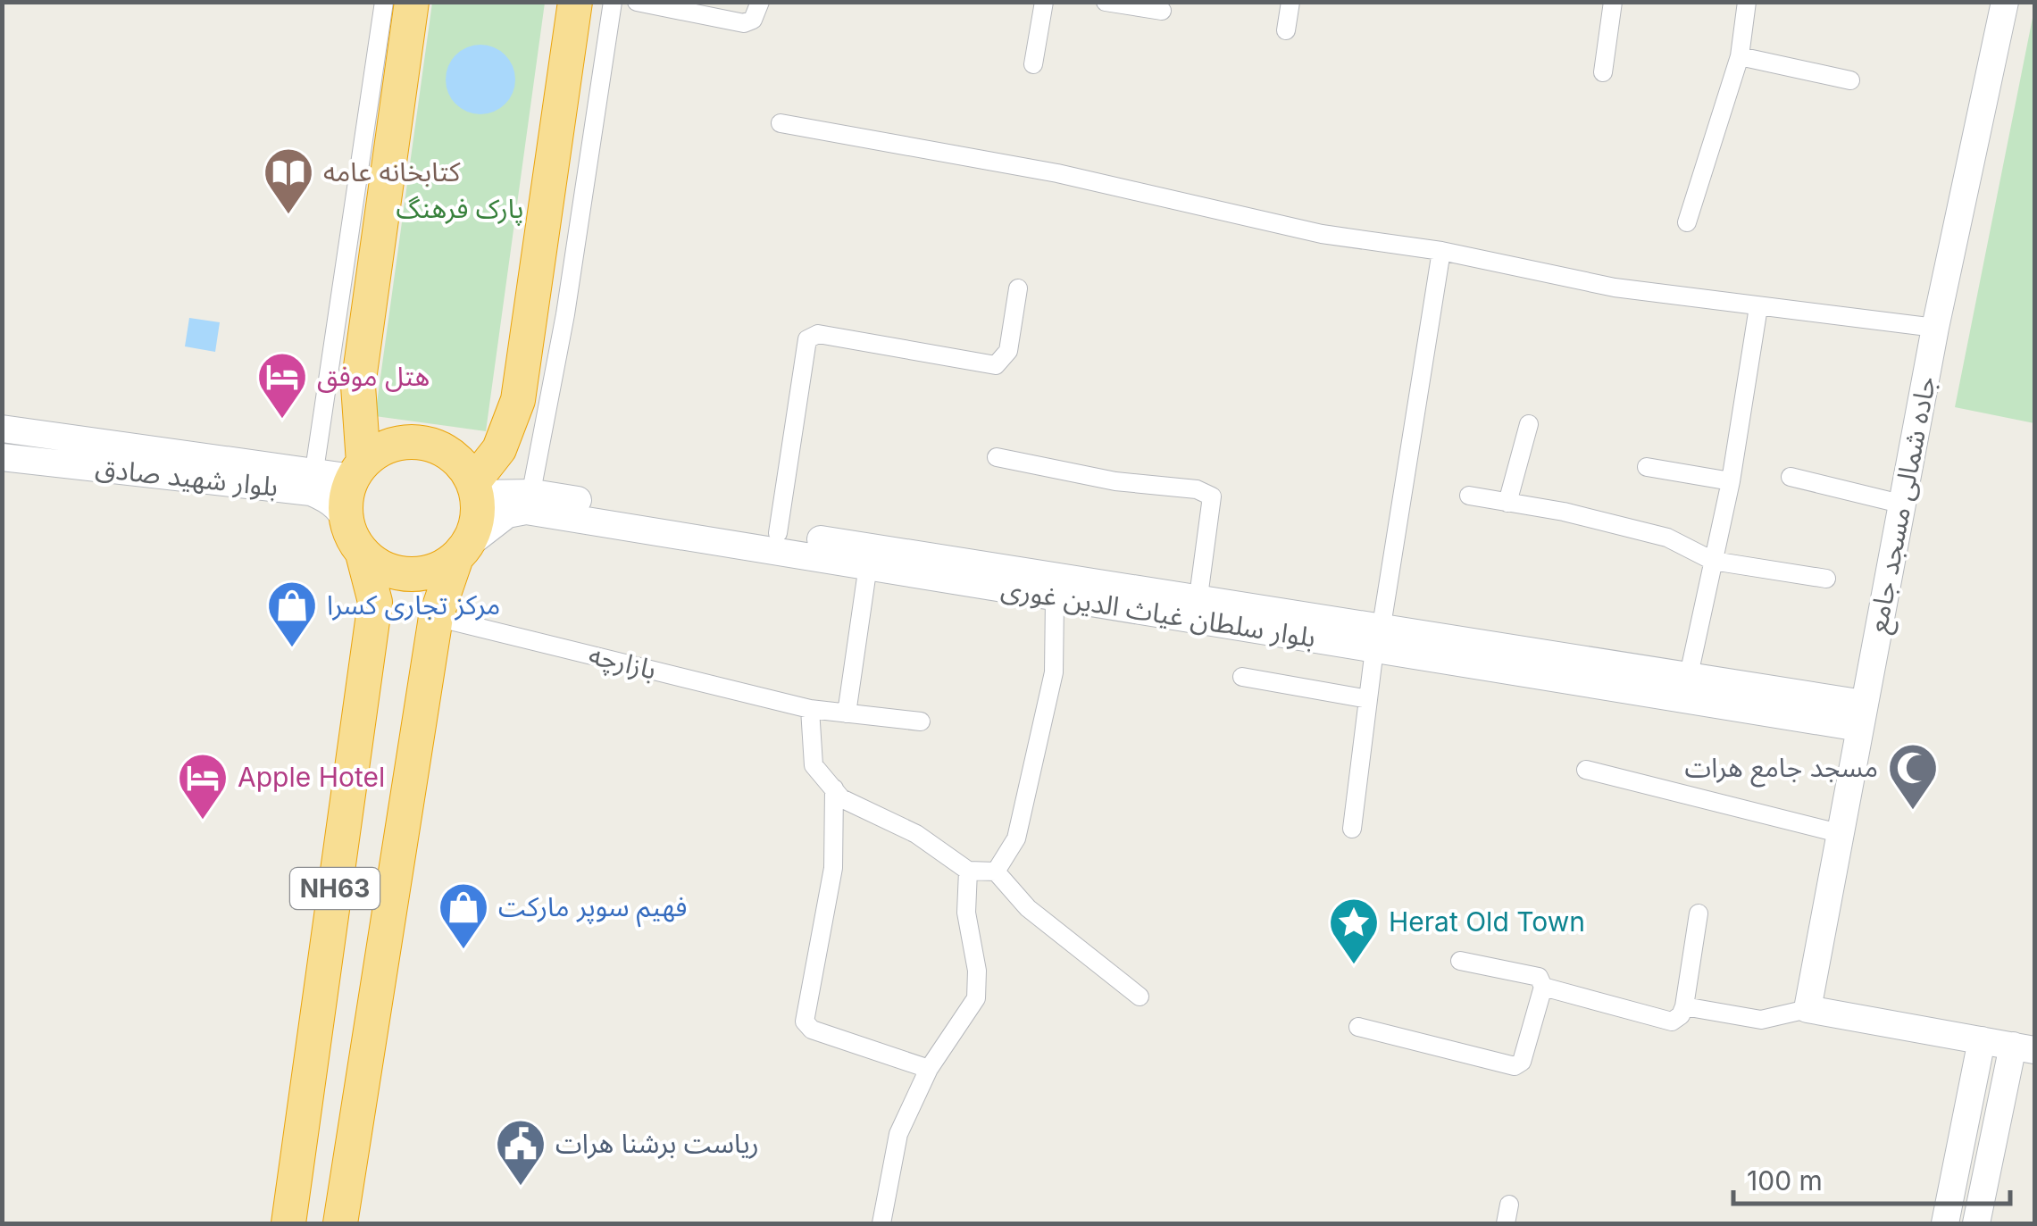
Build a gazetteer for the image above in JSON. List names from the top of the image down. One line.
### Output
{"streets":{"highway":["NH63"],"street":["بلوار شهید صادق","جاده شمالی مسجد جامع","بلوار سلطان غیاث الدین غوری","بازارچه"]},"crossings":[["بلوار شهید صادق","NH63"],["جاده شمالی مسجد جامع","بلوار سلطان غیاث الدین غوری"],["بازارچه","NH63"]],"parks":["پارک فرهنگ"],"places":{"library":["کتابخانه عامه"],"hotel":["هتل موفق","Apple Hotel"],"shop":["مرکز تجاری کسرا","فهیم سوپر مارکت"],"mosque":["مسجد جامع هرات"],"place":["Herat Old Town"],"public building":["ریاست برشنا هرات"]},"scale_bar":"100 m"}
